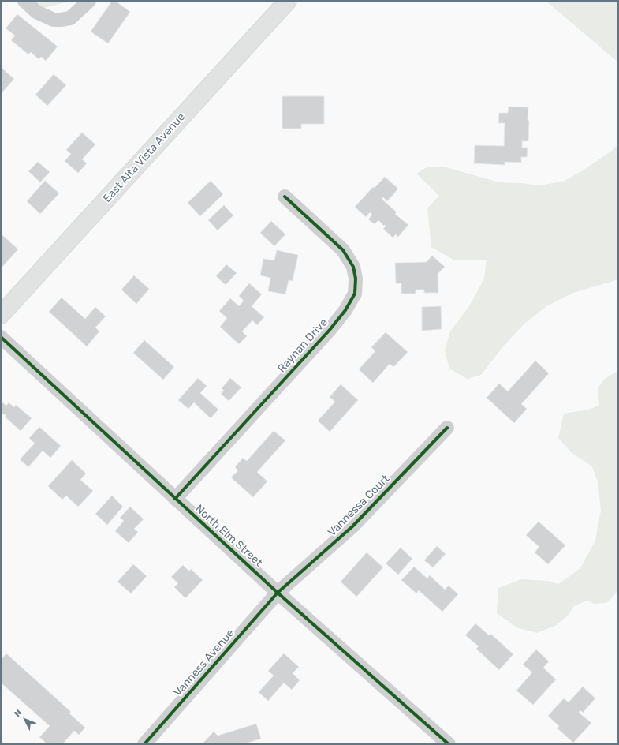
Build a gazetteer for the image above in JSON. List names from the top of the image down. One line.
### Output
{"streets":{"main road":["East Alta Vista Avenue"],"street":["Raynan Drive","Vannessa Court","North Elm Street","Vanness Avenue"]},"crossings":[["Raynan Drive","North Elm Street"],["Vannessa Court","North Elm Street"],["Vannessa Court","Vanness Avenue"],["North Elm Street","Vanness Avenue"]],"north":"top left"}
